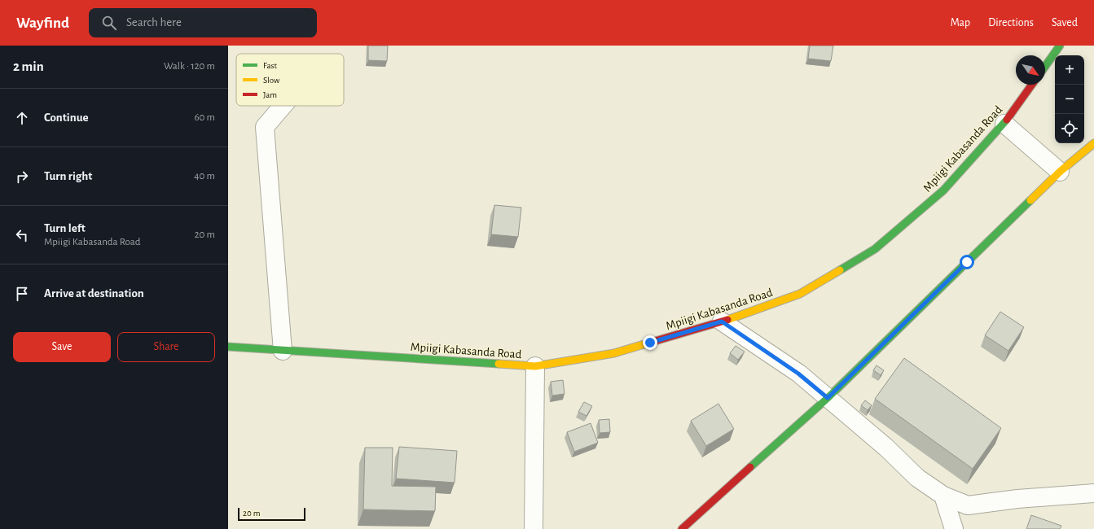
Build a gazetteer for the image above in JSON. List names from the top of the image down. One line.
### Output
{"streets":{"main road":["Mpiigi Kabasanda Road"]},"legend":["Fast","Slow","Jam"],"scale_bar":"20 m","north":"bottom right","page":{"header":"Wayfind","search":"Search here","nav":["Map","Directions","Saved"],"heading":["2 min","Walk · 120 m"],"map_buttons":["+","−"],"list":[["Continue","60 m"],["Turn right","40 m"],["Turn left","Mpiigi Kabasanda Road","20 m"],"Arrive at destination"],"buttons":["Save","Share"],"scale":"20 m"}}
